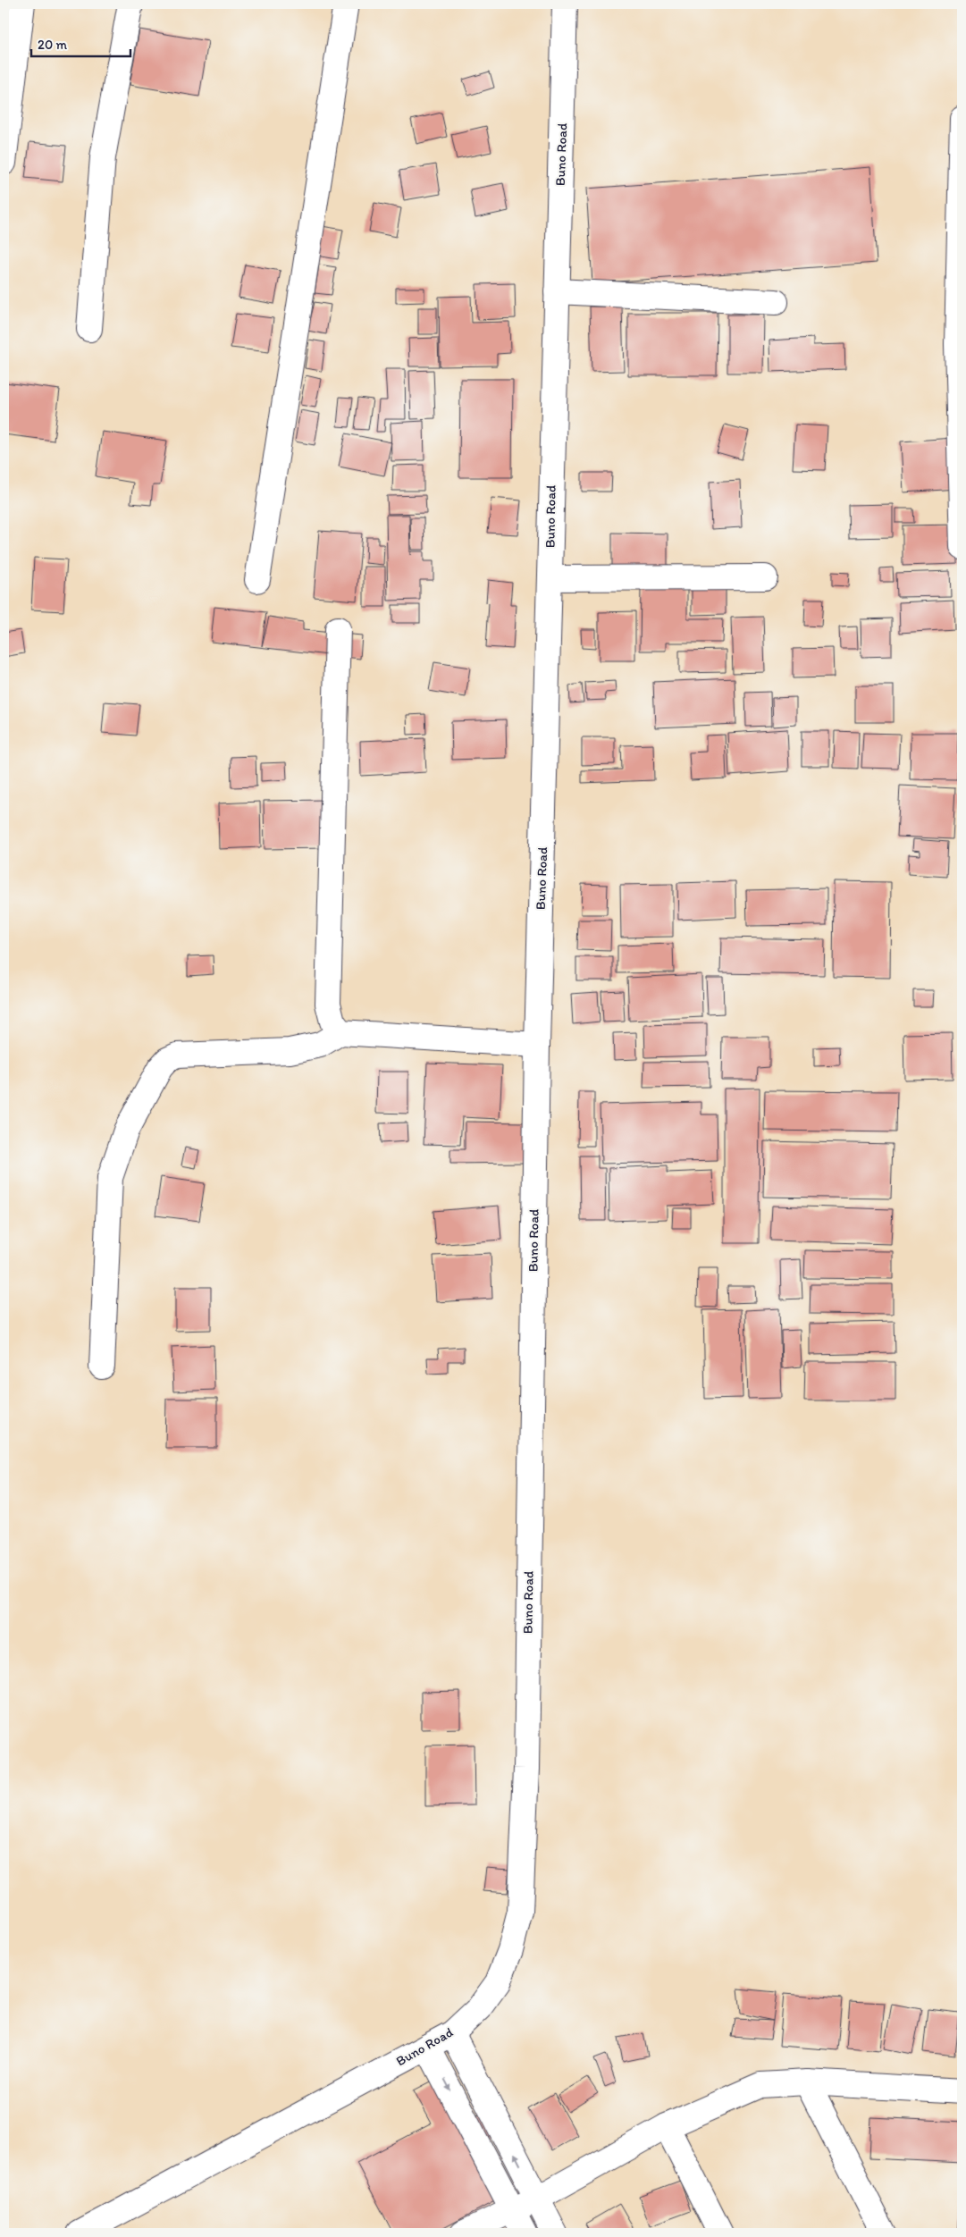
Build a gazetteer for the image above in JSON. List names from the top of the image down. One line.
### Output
{"streets":{"street":["Buno Road"]},"scale_bar":"20 m"}
